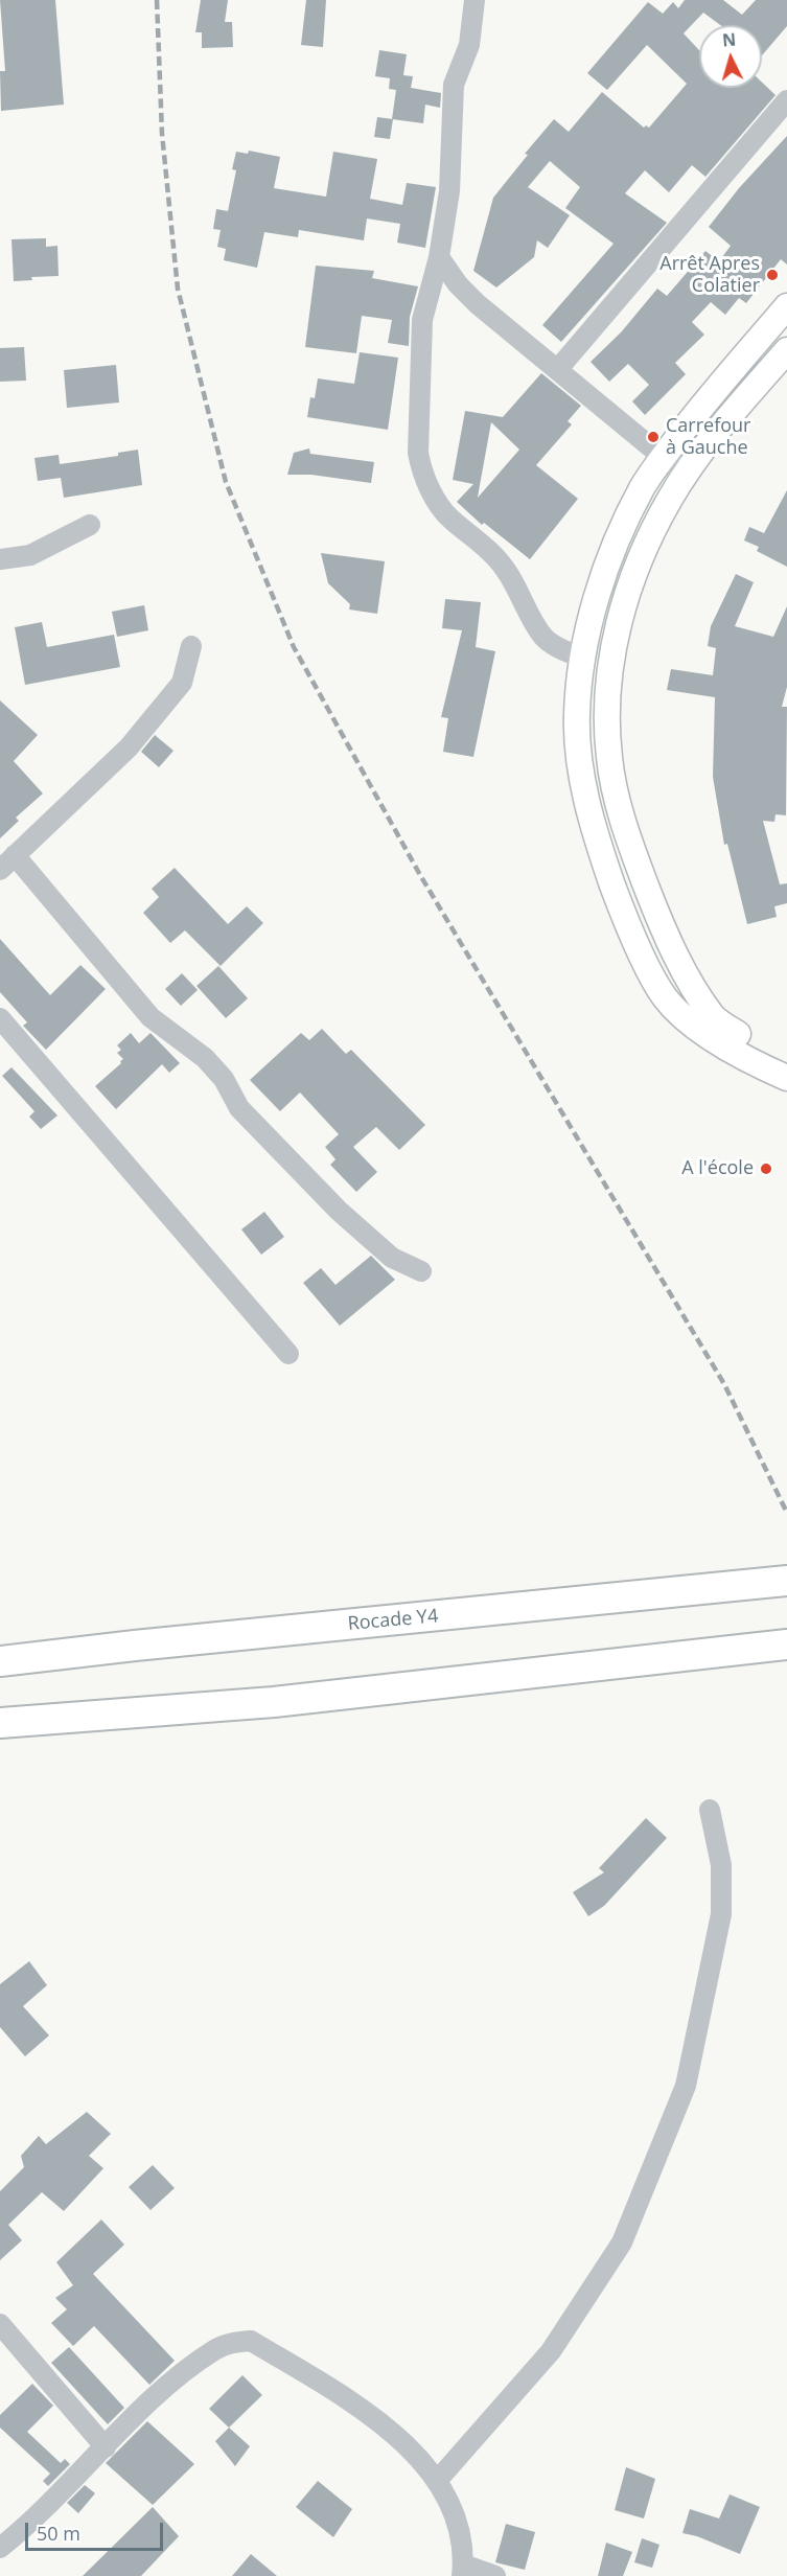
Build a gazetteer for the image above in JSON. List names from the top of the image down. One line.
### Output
{"streets":{"highway":["Rocade Y4"]},"places":["Arrêt Apres Colatier","Carrefour à Gauche","A l'école"],"scale_bar":"50 m","north":"top"}
